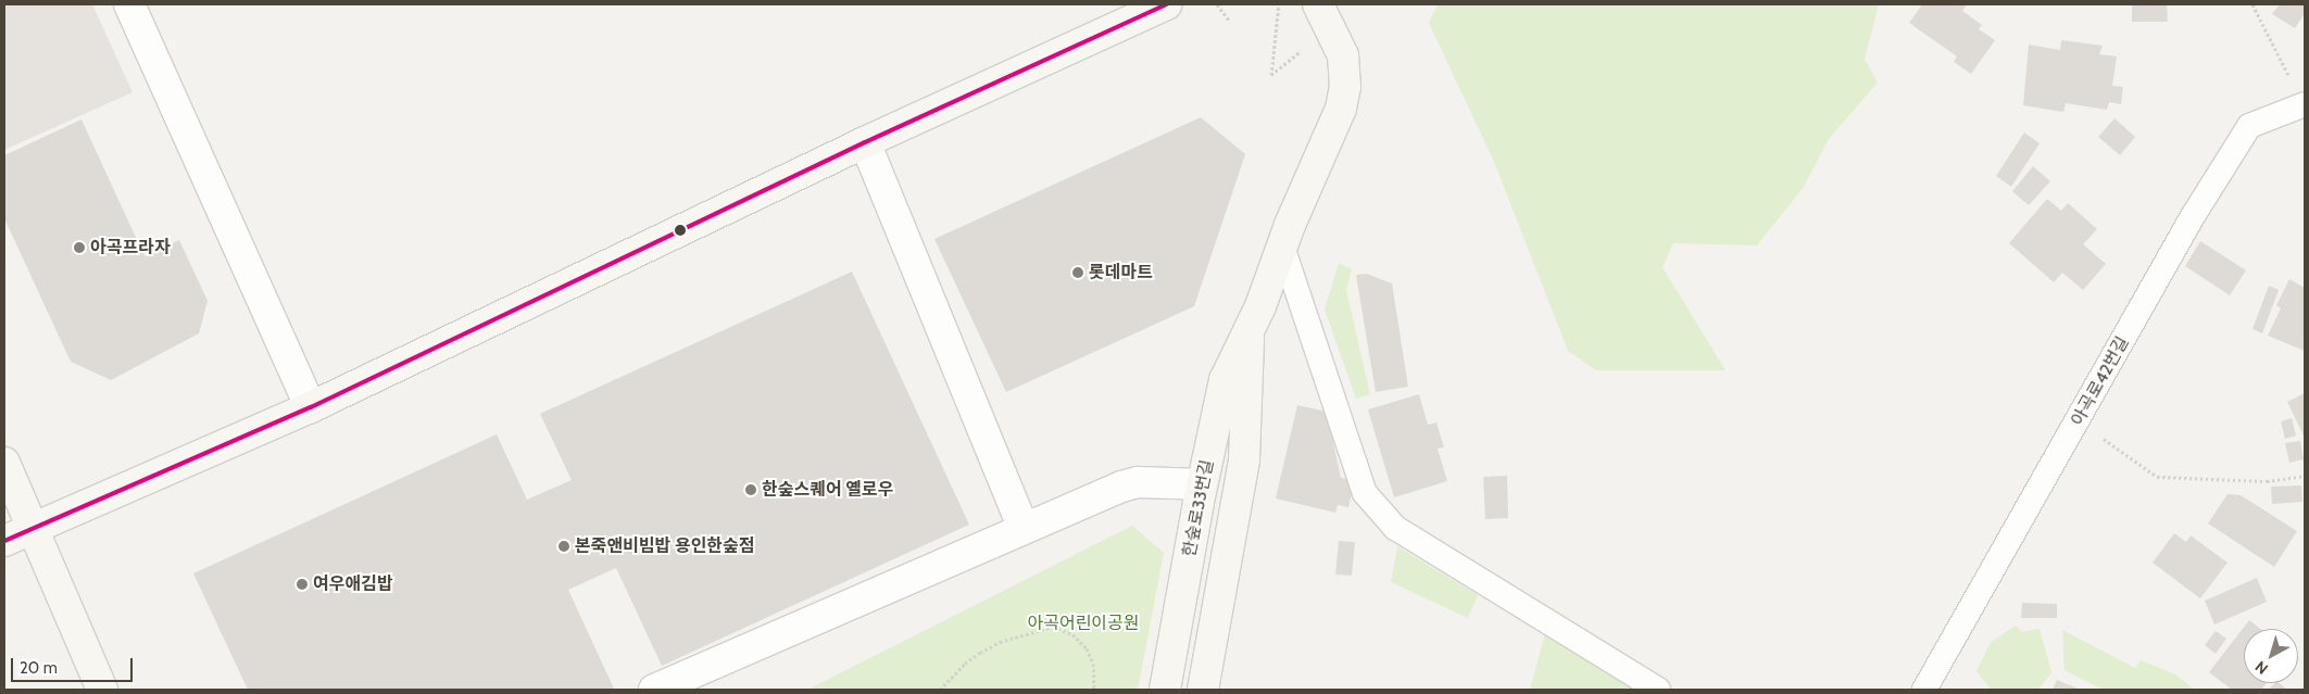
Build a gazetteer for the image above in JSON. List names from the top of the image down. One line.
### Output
{"streets":{"street":["한숲로33번길"],"lane":["아곡로42번길"]},"parks":["아곡어린이공원"],"places":["아곡프라자","롯데마트","한숲스퀘어 옐로우","본죽앤비빔밥 용인한숲점","여우애김밥"],"scale_bar":"20 m","north":"bottom left"}
